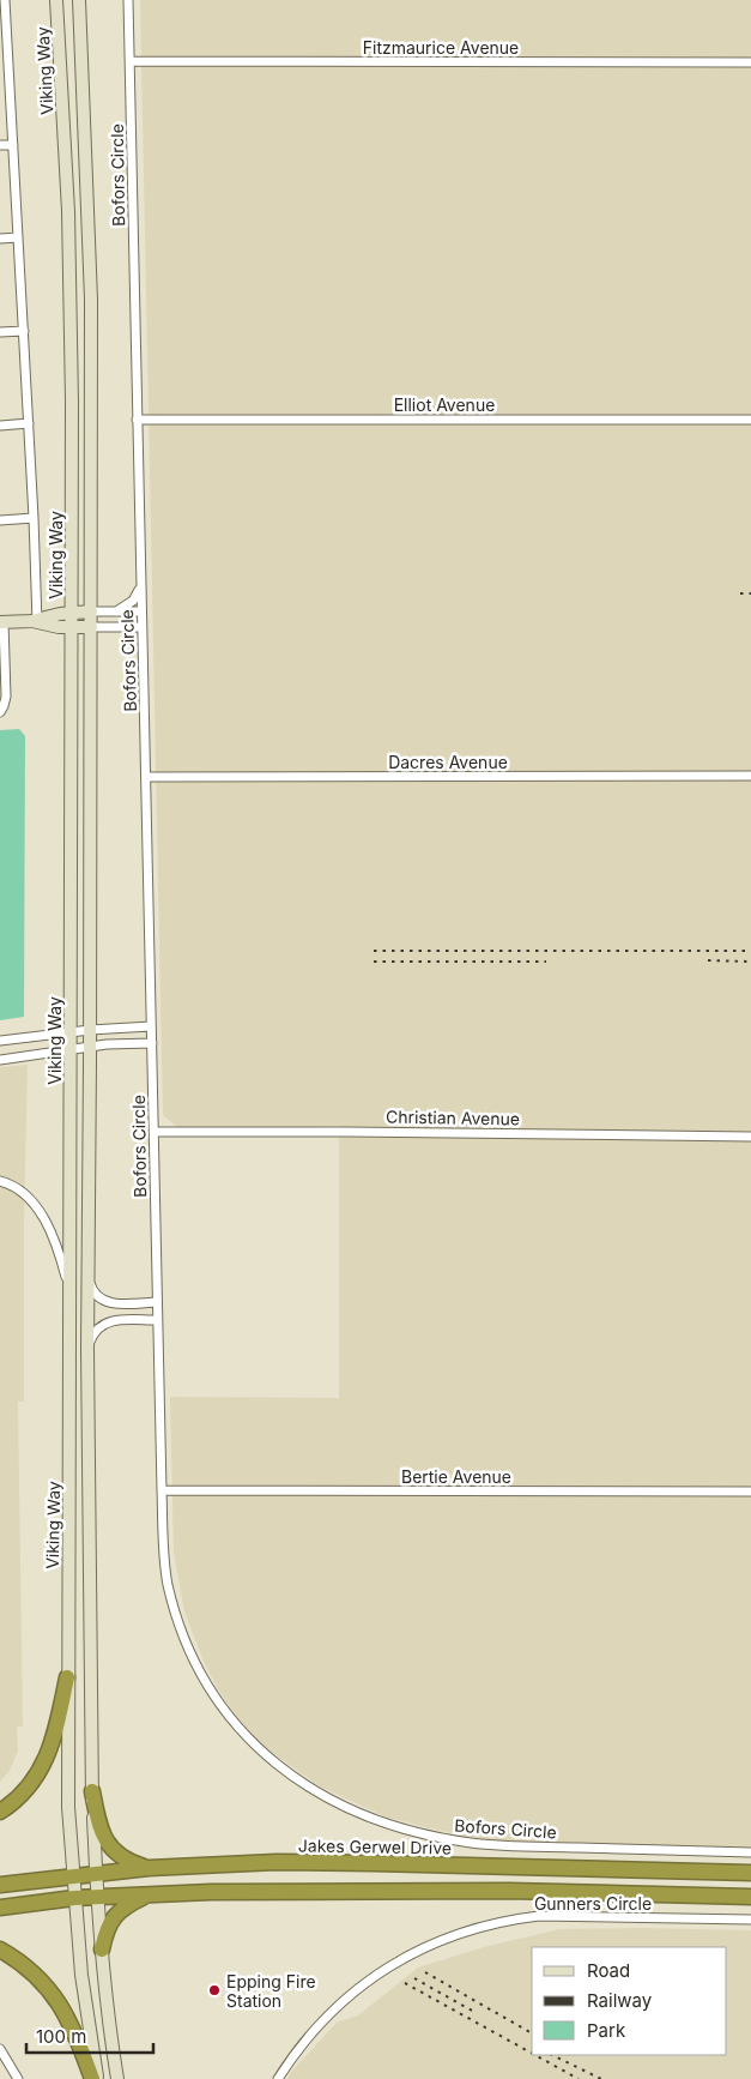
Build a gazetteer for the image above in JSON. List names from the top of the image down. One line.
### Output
{"streets":{"highway":["Jakes Gerwel Drive"],"main road":["Viking Way"],"street":["Fitzmaurice Avenue","Bofors Circle","Elliot Avenue","Dacres Avenue","Christian Avenue","Bertie Avenue","Gunners Circle"]},"crossings":[["Fitzmaurice Avenue","Bofors Circle"],["Viking Way","Jakes Gerwel Drive"],["Bofors Circle","Elliot Avenue"],["Bofors Circle","Dacres Avenue"],["Bofors Circle","Christian Avenue"],["Bofors Circle","Bertie Avenue"]],"places":["Epping Fire Station"],"legend":["Road","Railway","Park"],"scale_bar":"100 m"}
